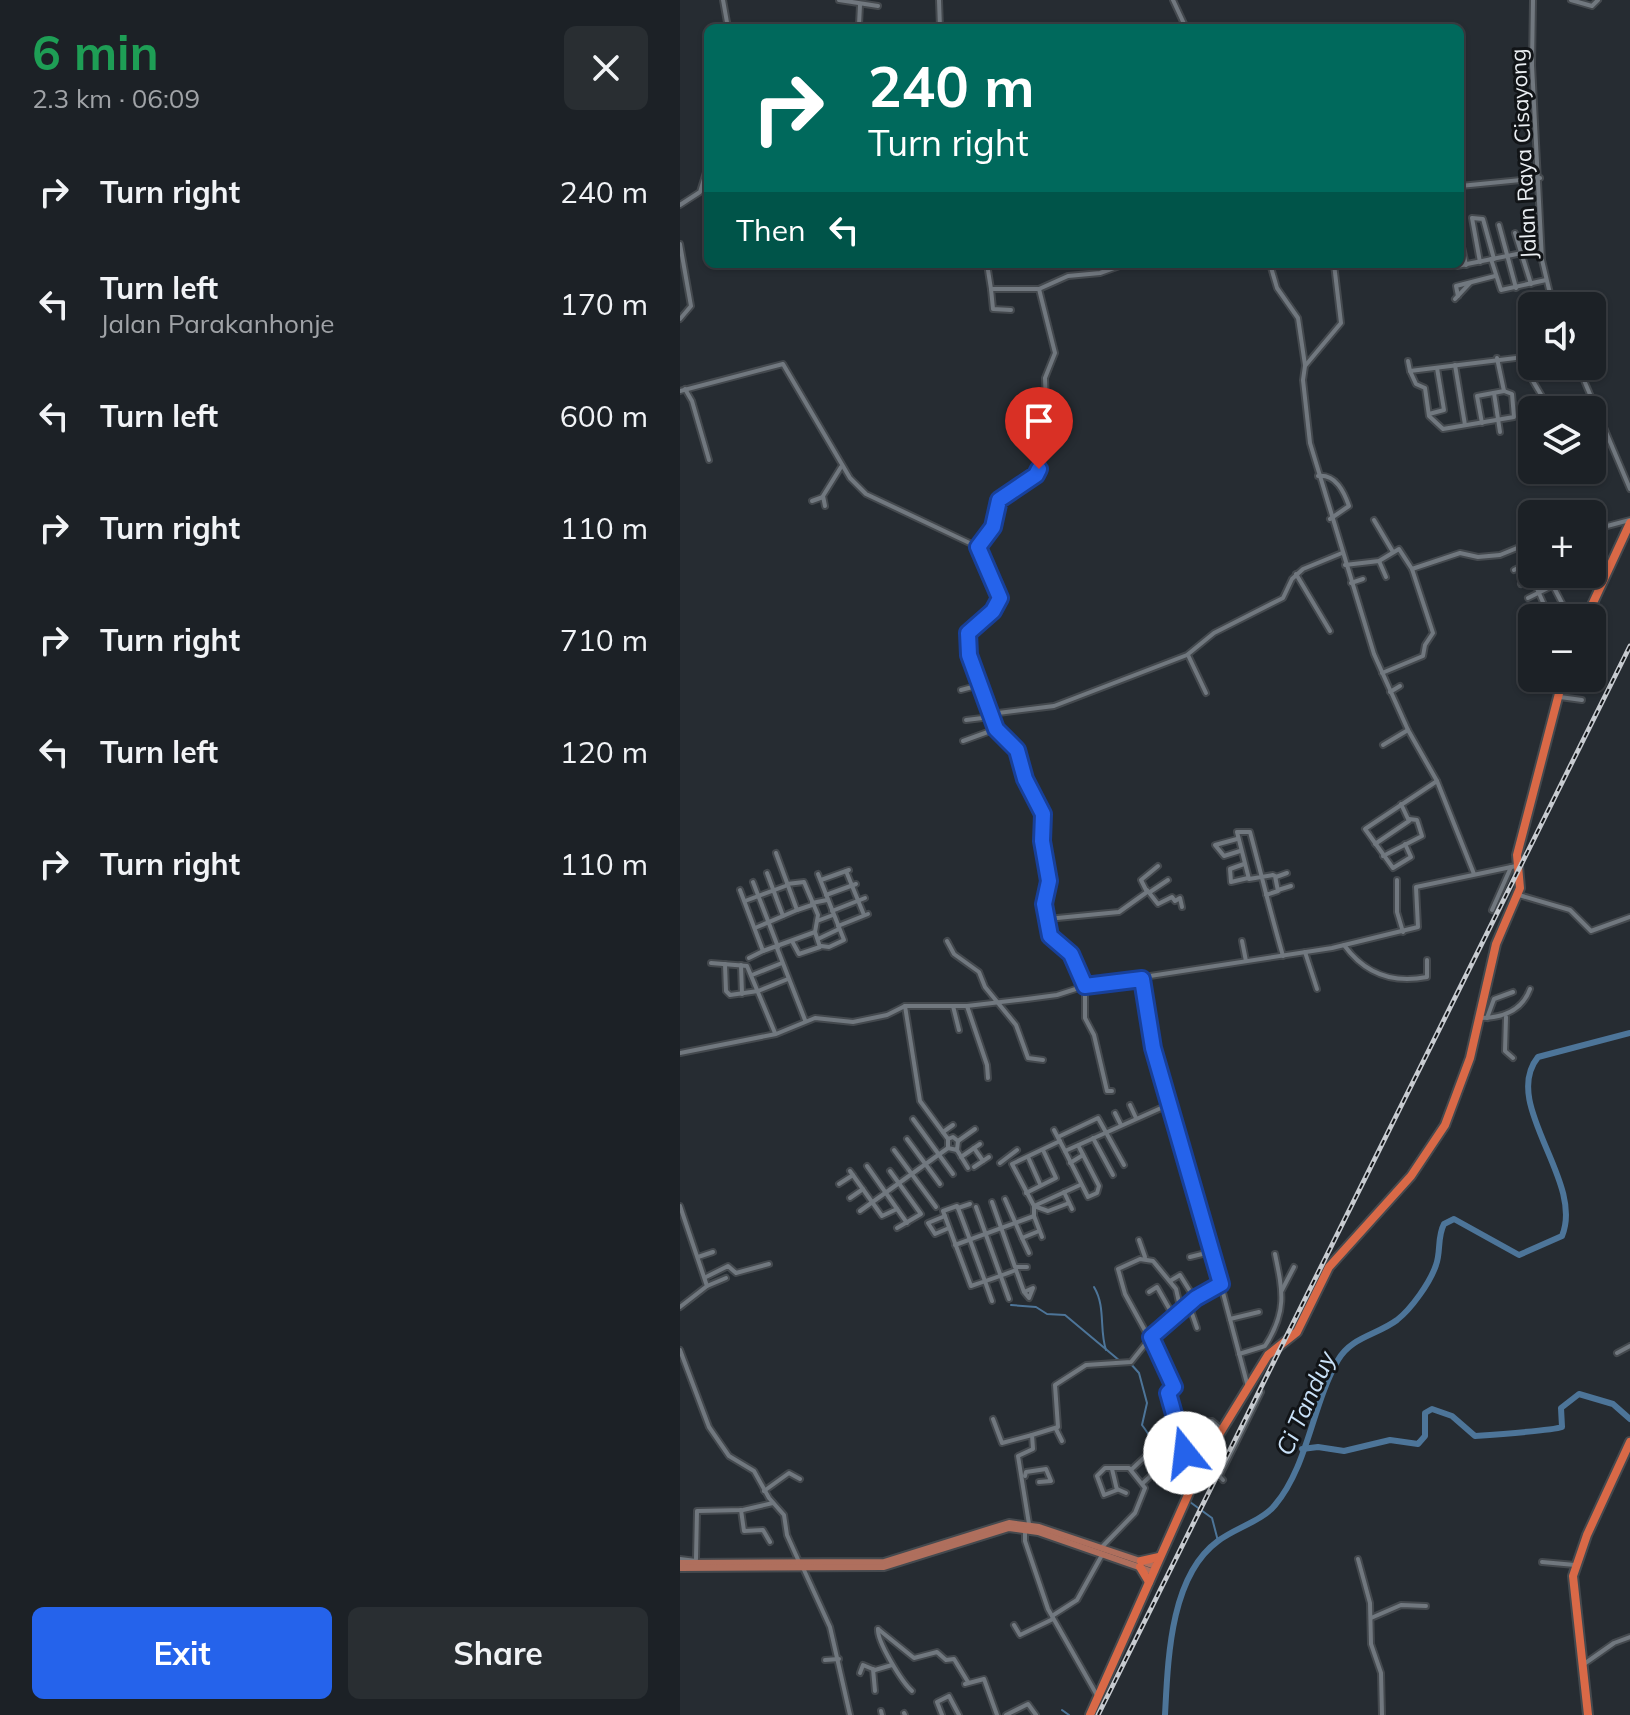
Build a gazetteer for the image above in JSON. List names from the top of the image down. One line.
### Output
{"streets":{"street":["Jalan Raya Cisayong"]},"water":["Ci Tanduy"],"page":{"heading":["6 min","2.3 km · 06:09"],"turn":["240 m","Turn right"],"list":[{"name":"Turn right","value":"240 m"},{"name":"Turn left","note":"Jalan Parakanhonje","value":"170 m"},{"name":"Turn left","value":"600 m"},{"name":"Turn right","value":"110 m"},{"name":"Turn right","value":"710 m"},{"name":"Turn left","value":"120 m"},{"name":"Turn right","value":"110 m"}],"then":"Then","map_buttons":["+","−"],"buttons":["Exit","Share"]}}
